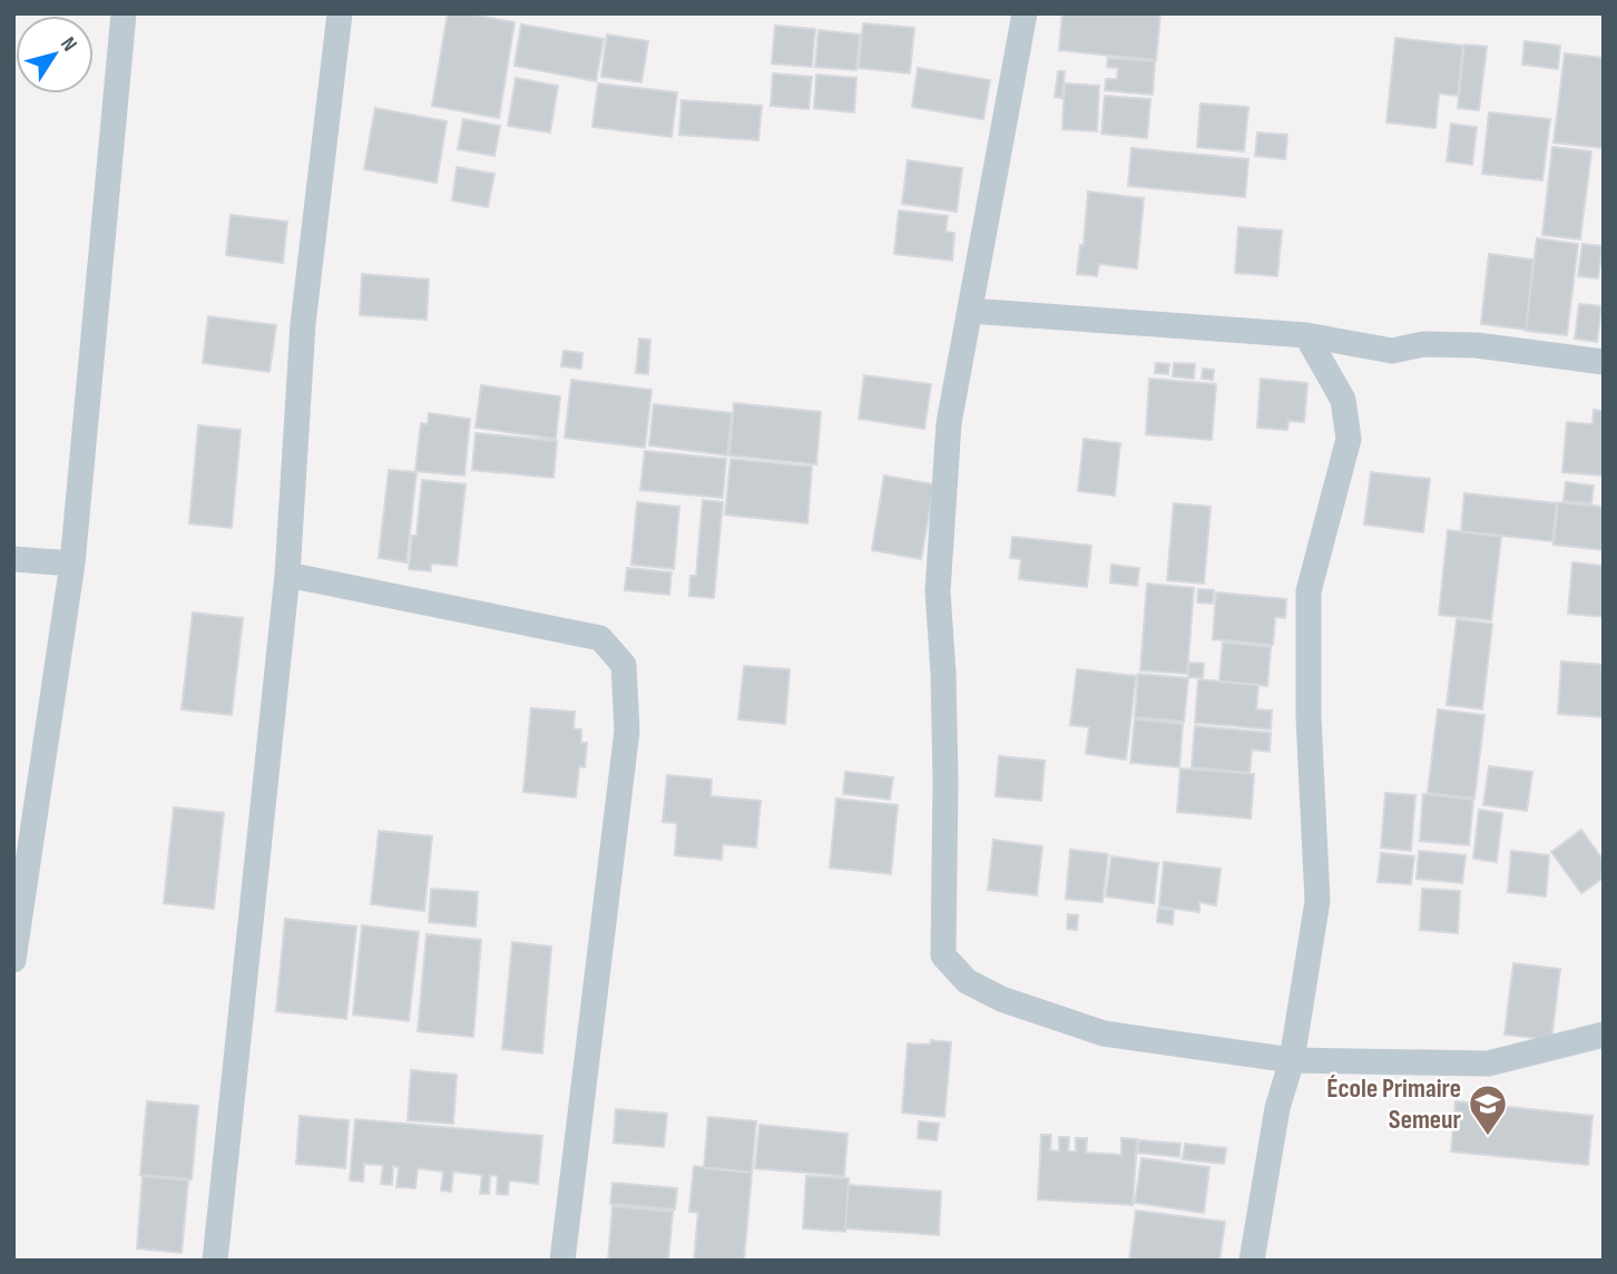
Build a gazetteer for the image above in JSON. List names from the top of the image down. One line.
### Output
{"places":{"school or university":["École Primaire Semeur"]},"north":"top right"}
